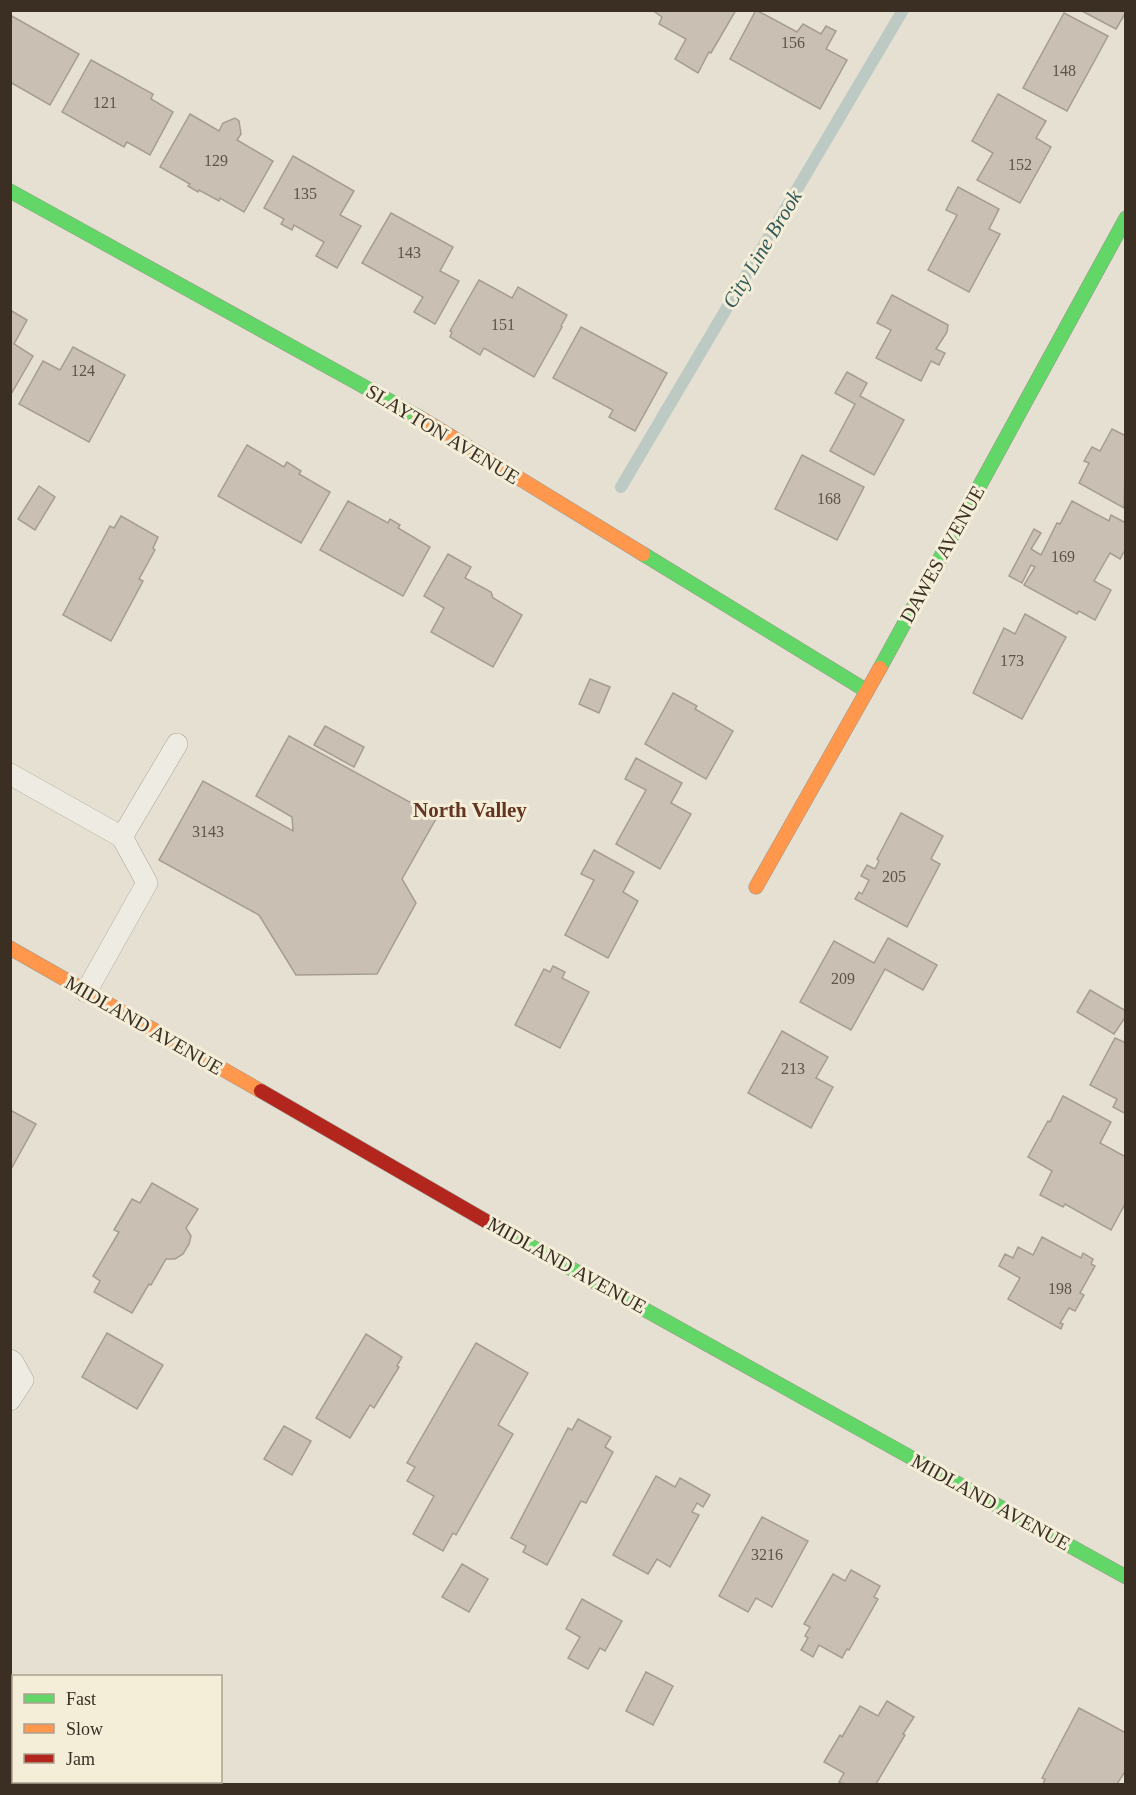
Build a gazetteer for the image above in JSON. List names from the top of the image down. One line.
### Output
{"streets":{"street":["SLAYTON AVENUE","DAWES AVENUE","MIDLAND AVENUE"]},"crossings":[["SLAYTON AVENUE","DAWES AVENUE"]],"districts":["North Valley"],"water":["City Line Brook"],"house_numbers":["156","148","121","129","152","135","143","151","124","168","169","173","3143","205","209","213","198","3216"],"legend":["Fast","Slow","Jam"]}
